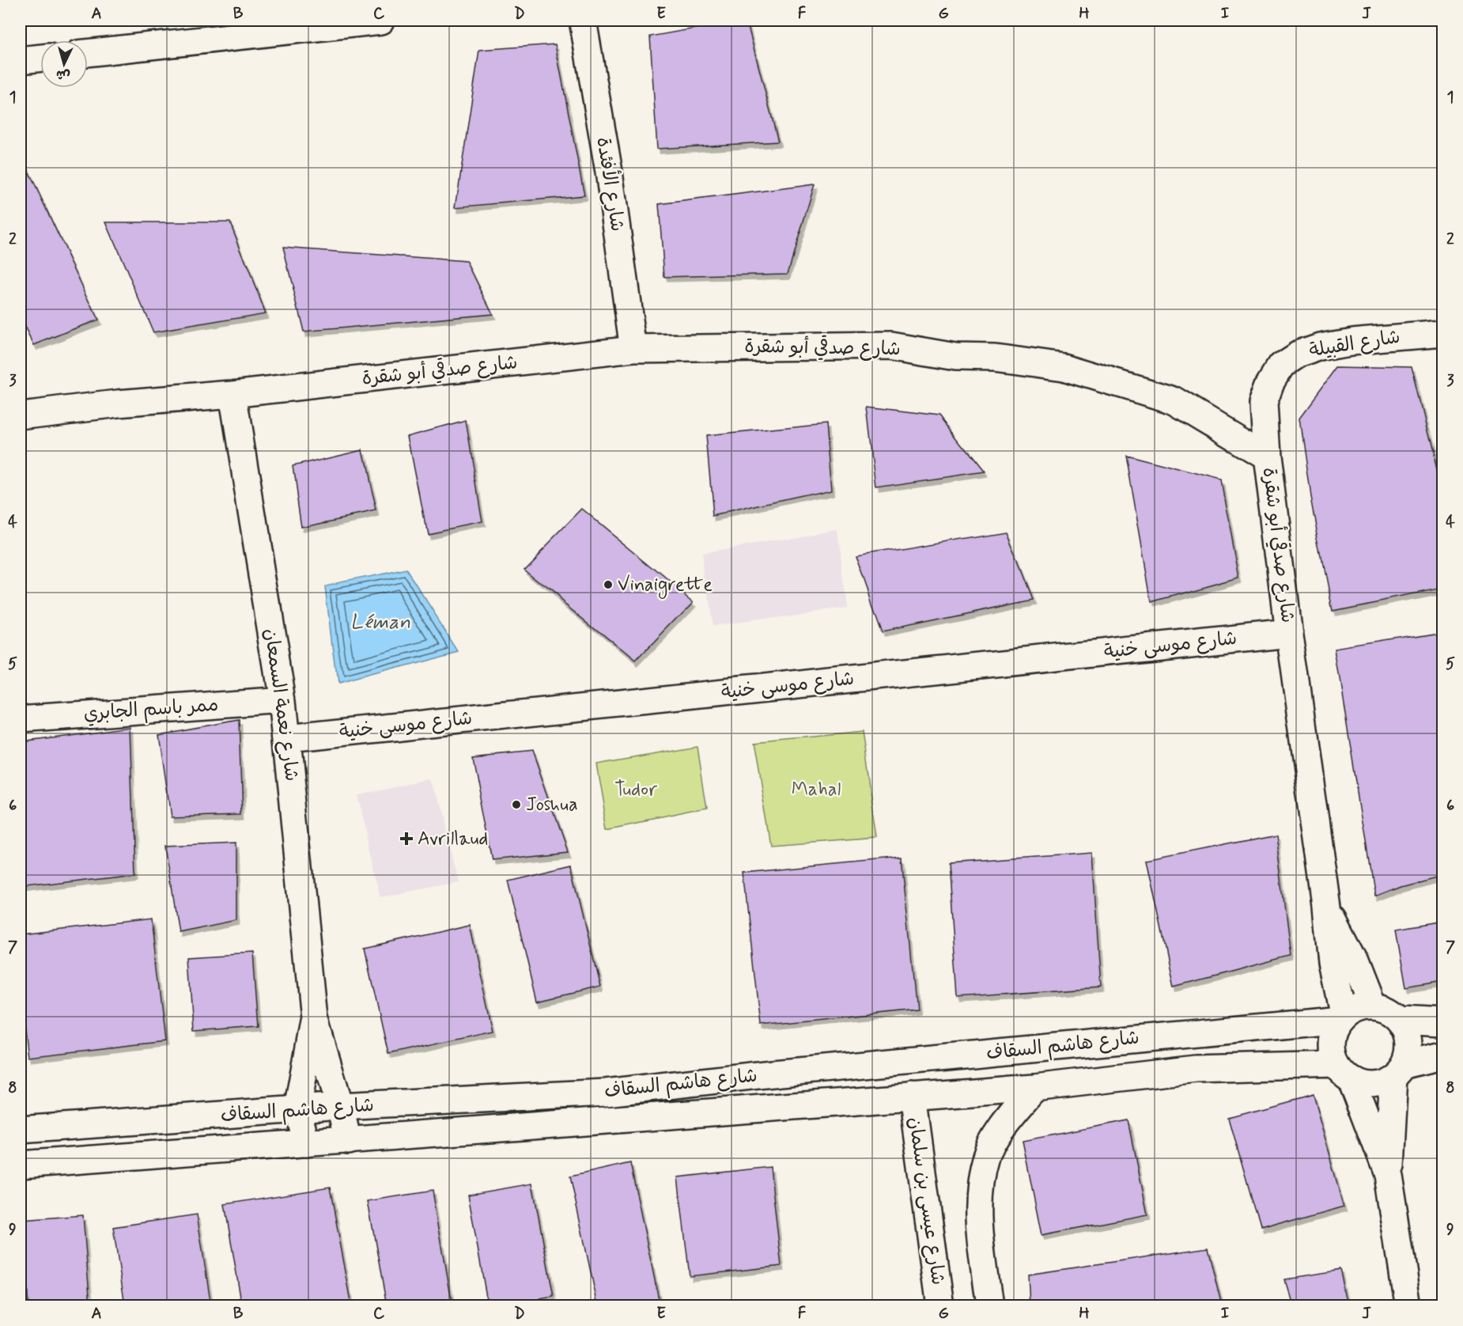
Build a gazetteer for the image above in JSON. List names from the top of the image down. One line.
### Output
{"streets":{"street":["شارع الأفئدة","شارع القبيلة","شارع صدقي أبو شقرة","شارع موسى خنية","شارع نعمة السمعان","ممر باسم الجابري","شارع هاشم السقاف","شارع عيسى بن سلمان"]},"crossings":[["شارع الأفئدة","شارع صدقي أبو شقرة"],["شارع القبيلة","شارع صدقي أبو شقرة"],["شارع صدقي أبو شقرة","شارع موسى خنية"],["شارع صدقي أبو شقرة","شارع نعمة السمعان"],["شارع صدقي أبو شقرة","شارع هاشم السقاف"],["شارع موسى خنية","شارع نعمة السمعان"],["شارع نعمة السمعان","ممر باسم الجابري"],["شارع نعمة السمعان","شارع هاشم السقاف"],["شارع هاشم السقاف","شارع عيسى بن سلمان"]],"water":["Léman"],"parks":["Tudor","Mahal"],"places":{"other":["Vinaigrette","Joshua"],"health":["Avrillaud"]},"north":"bottom","grid":{"columns":["A","B","C","D","E","F","G","H","I","J"],"rows":["1","2","3","4","5","6","7","8","9"]}}
